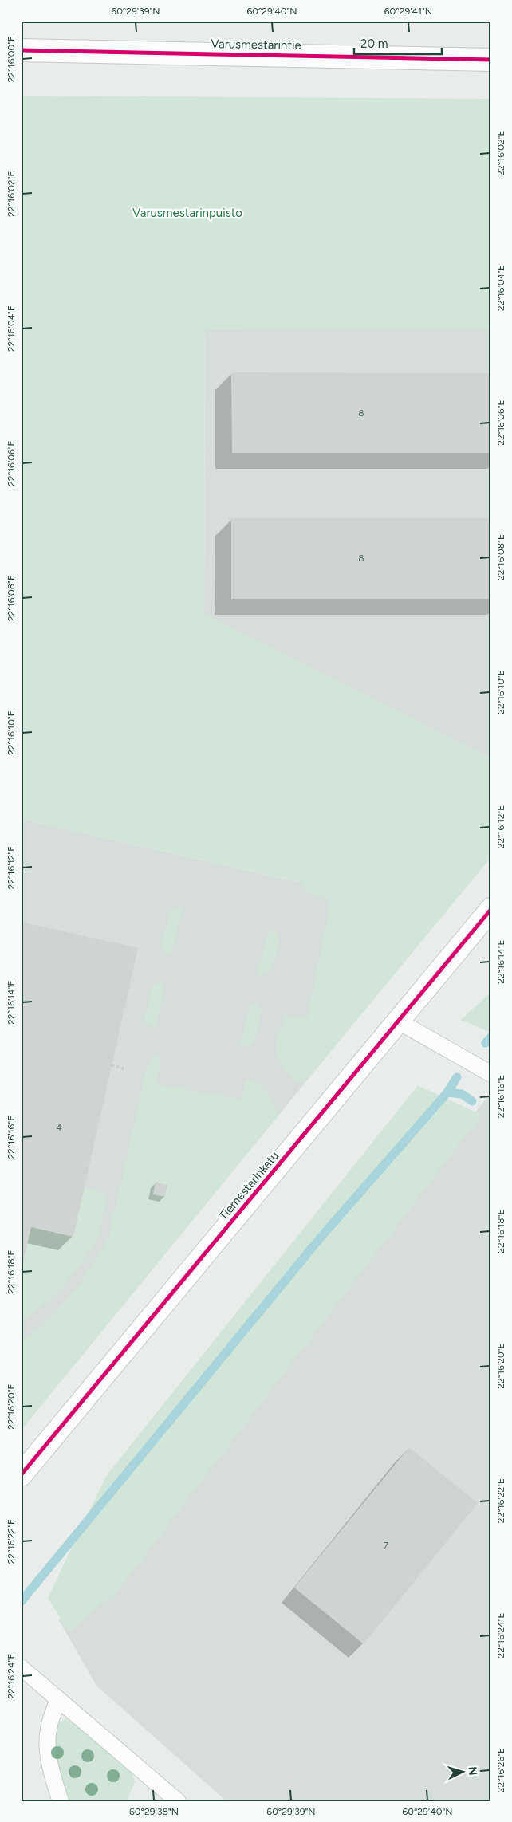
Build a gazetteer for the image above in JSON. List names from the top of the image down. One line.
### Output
{"streets":{"street":["Varusmestarintie","Tiemestarinkatu"]},"parks":["Varusmestarinpuisto"],"house_numbers":["8","8","4","7"],"scale_bar":"20 m","north":"right","coordinates":["60°29'39\"N","60°29'40\"N","60°29'41\"N","22°16'00\"E","22°16'02\"E","22°16'04\"E","22°16'06\"E","22°16'08\"E","22°16'10\"E","22°16'12\"E","22°16'14\"E","22°16'16\"E","22°16'18\"E","22°16'20\"E","22°16'22\"E","22°16'24\"E","22°16'26\"E","60°29'38\"N"]}
